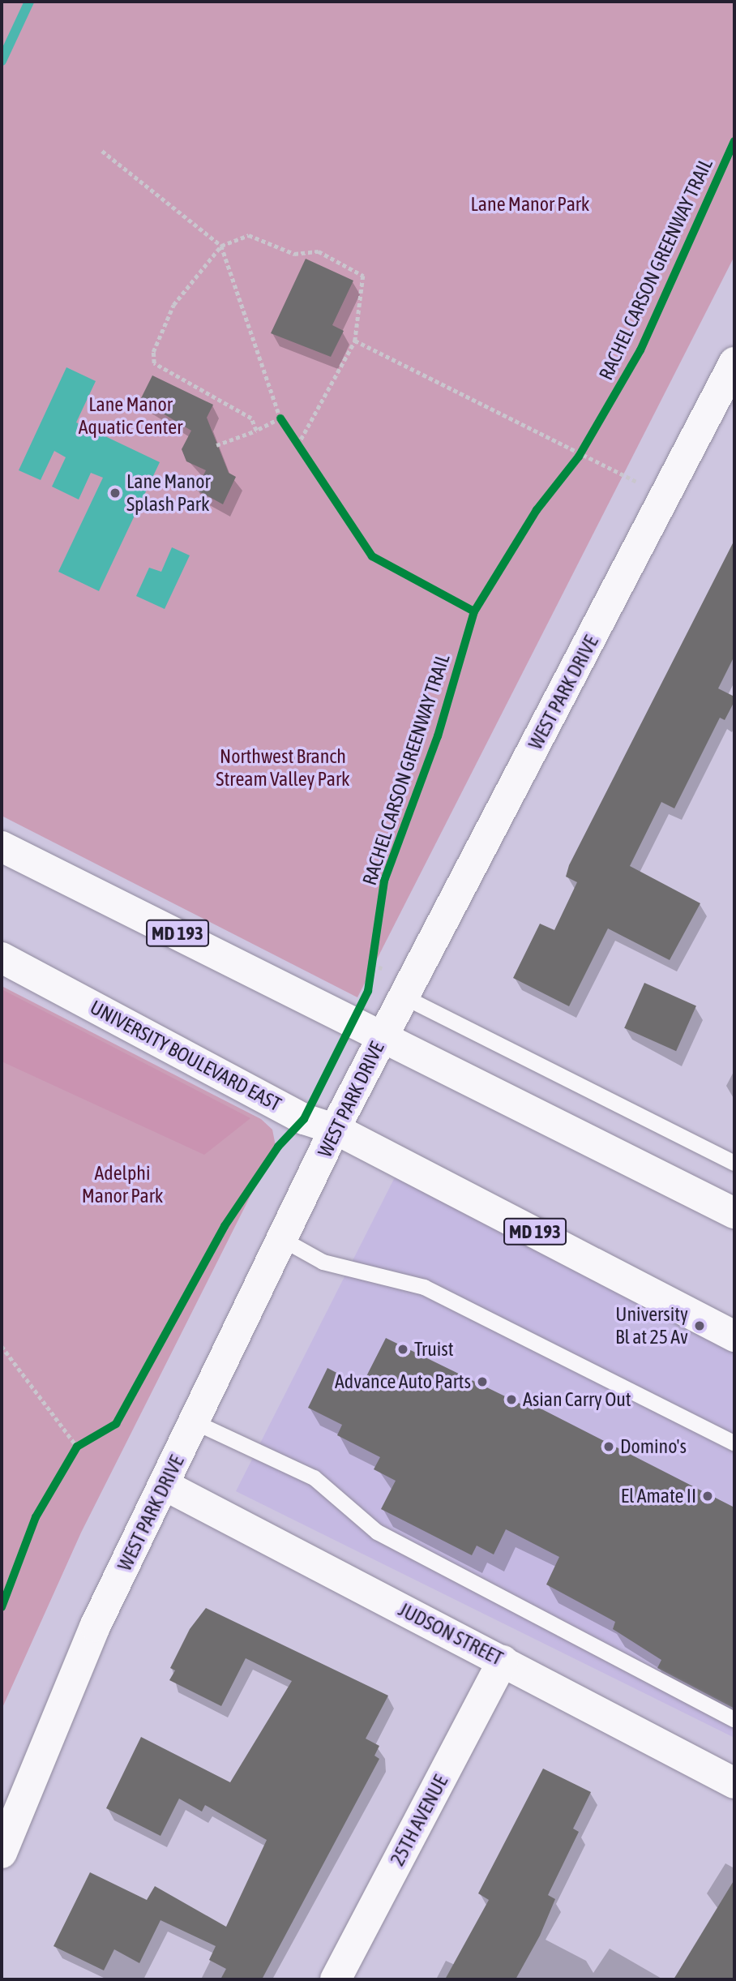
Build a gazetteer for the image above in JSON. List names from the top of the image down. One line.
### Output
{"streets":{"street":["WEST PARK DRIVE","MD 193","UNIVERSITY BOULEVARD EAST","JUDSON STREET","25TH AVENUE"],"cycle path":["RACHEL CARSON GREENWAY TRAIL"]},"crossings":[["WEST PARK DRIVE","MD 193"],["WEST PARK DRIVE","UNIVERSITY BOULEVARD EAST"],["WEST PARK DRIVE","JUDSON STREET"],["JUDSON STREET","25TH AVENUE"]],"parks":["Lane Manor Park","Lane Manor Aquatic Center","Northwest Branch Stream Valley Park","Adelphi Manor Park"],"places":["Lane Manor Splash Park","University Bl at 25 Av","Truist","Advance Auto Parts","Asian Carry Out","Domino's","El Amate II"]}
